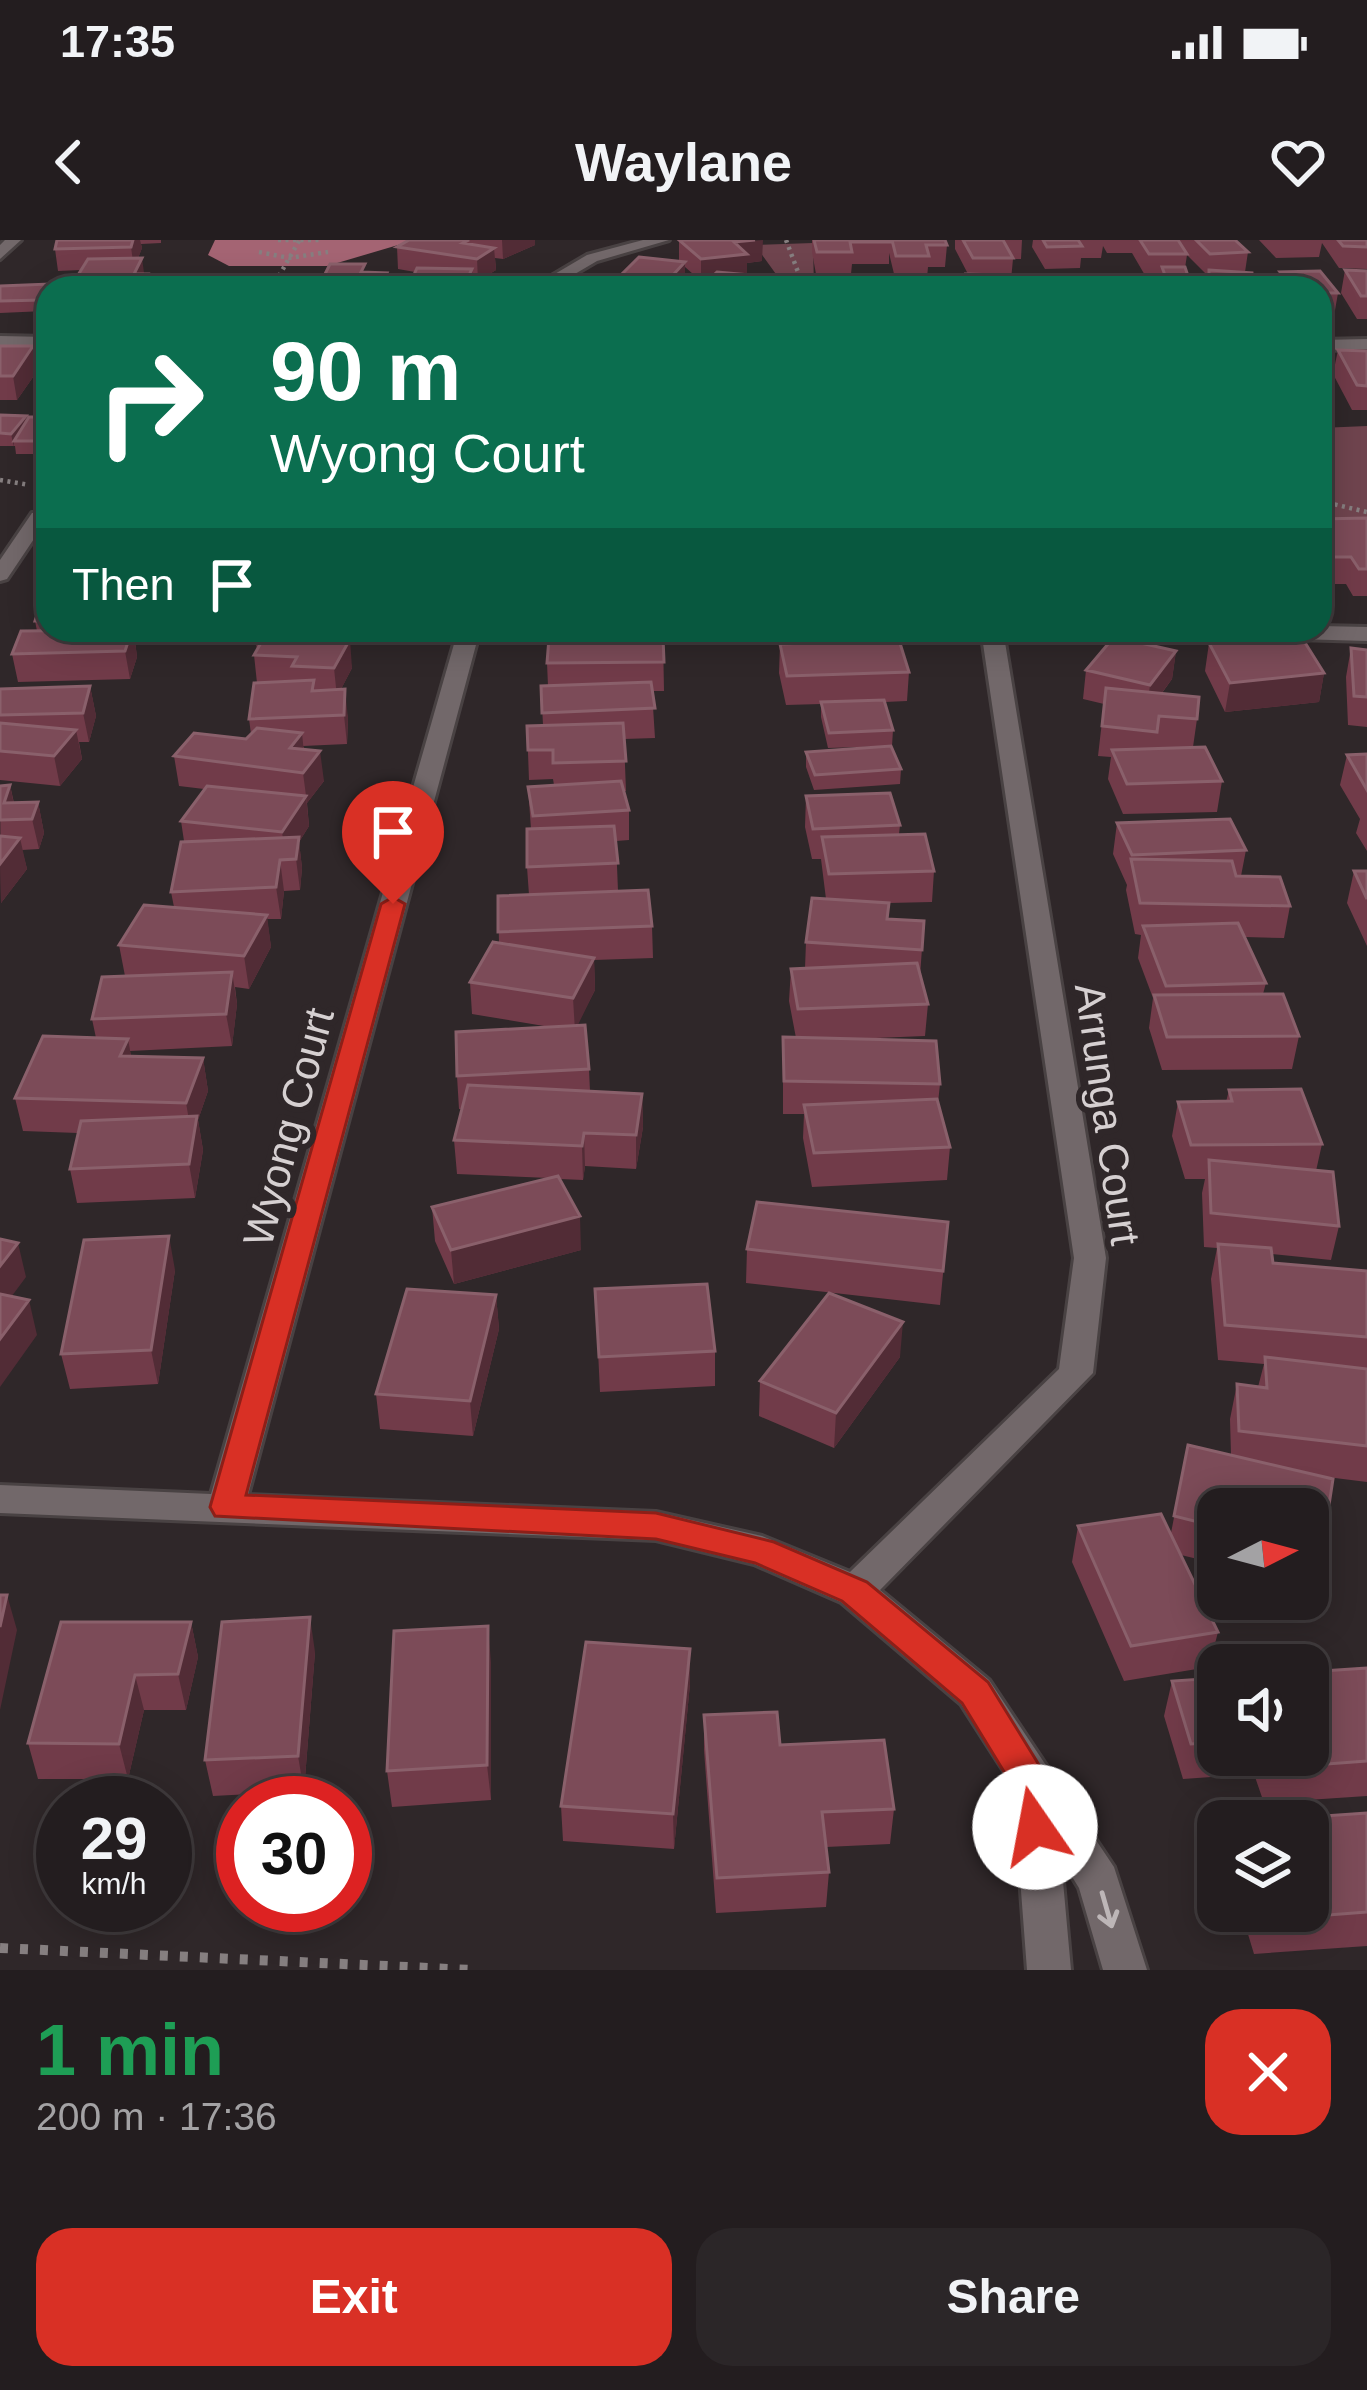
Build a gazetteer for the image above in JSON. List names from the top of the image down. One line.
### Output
{"streets":{"street":["Arrunga Court","Wyong Court"]},"north":"right","page":{"status":"17:35","header":"Waylane","turn":["90 m","Wyong Court"],"then":"Then","speed":"29 km/h","limit":"30","heading":["1 min","200 m · 17:36"],"buttons":["Exit","Share"]}}
